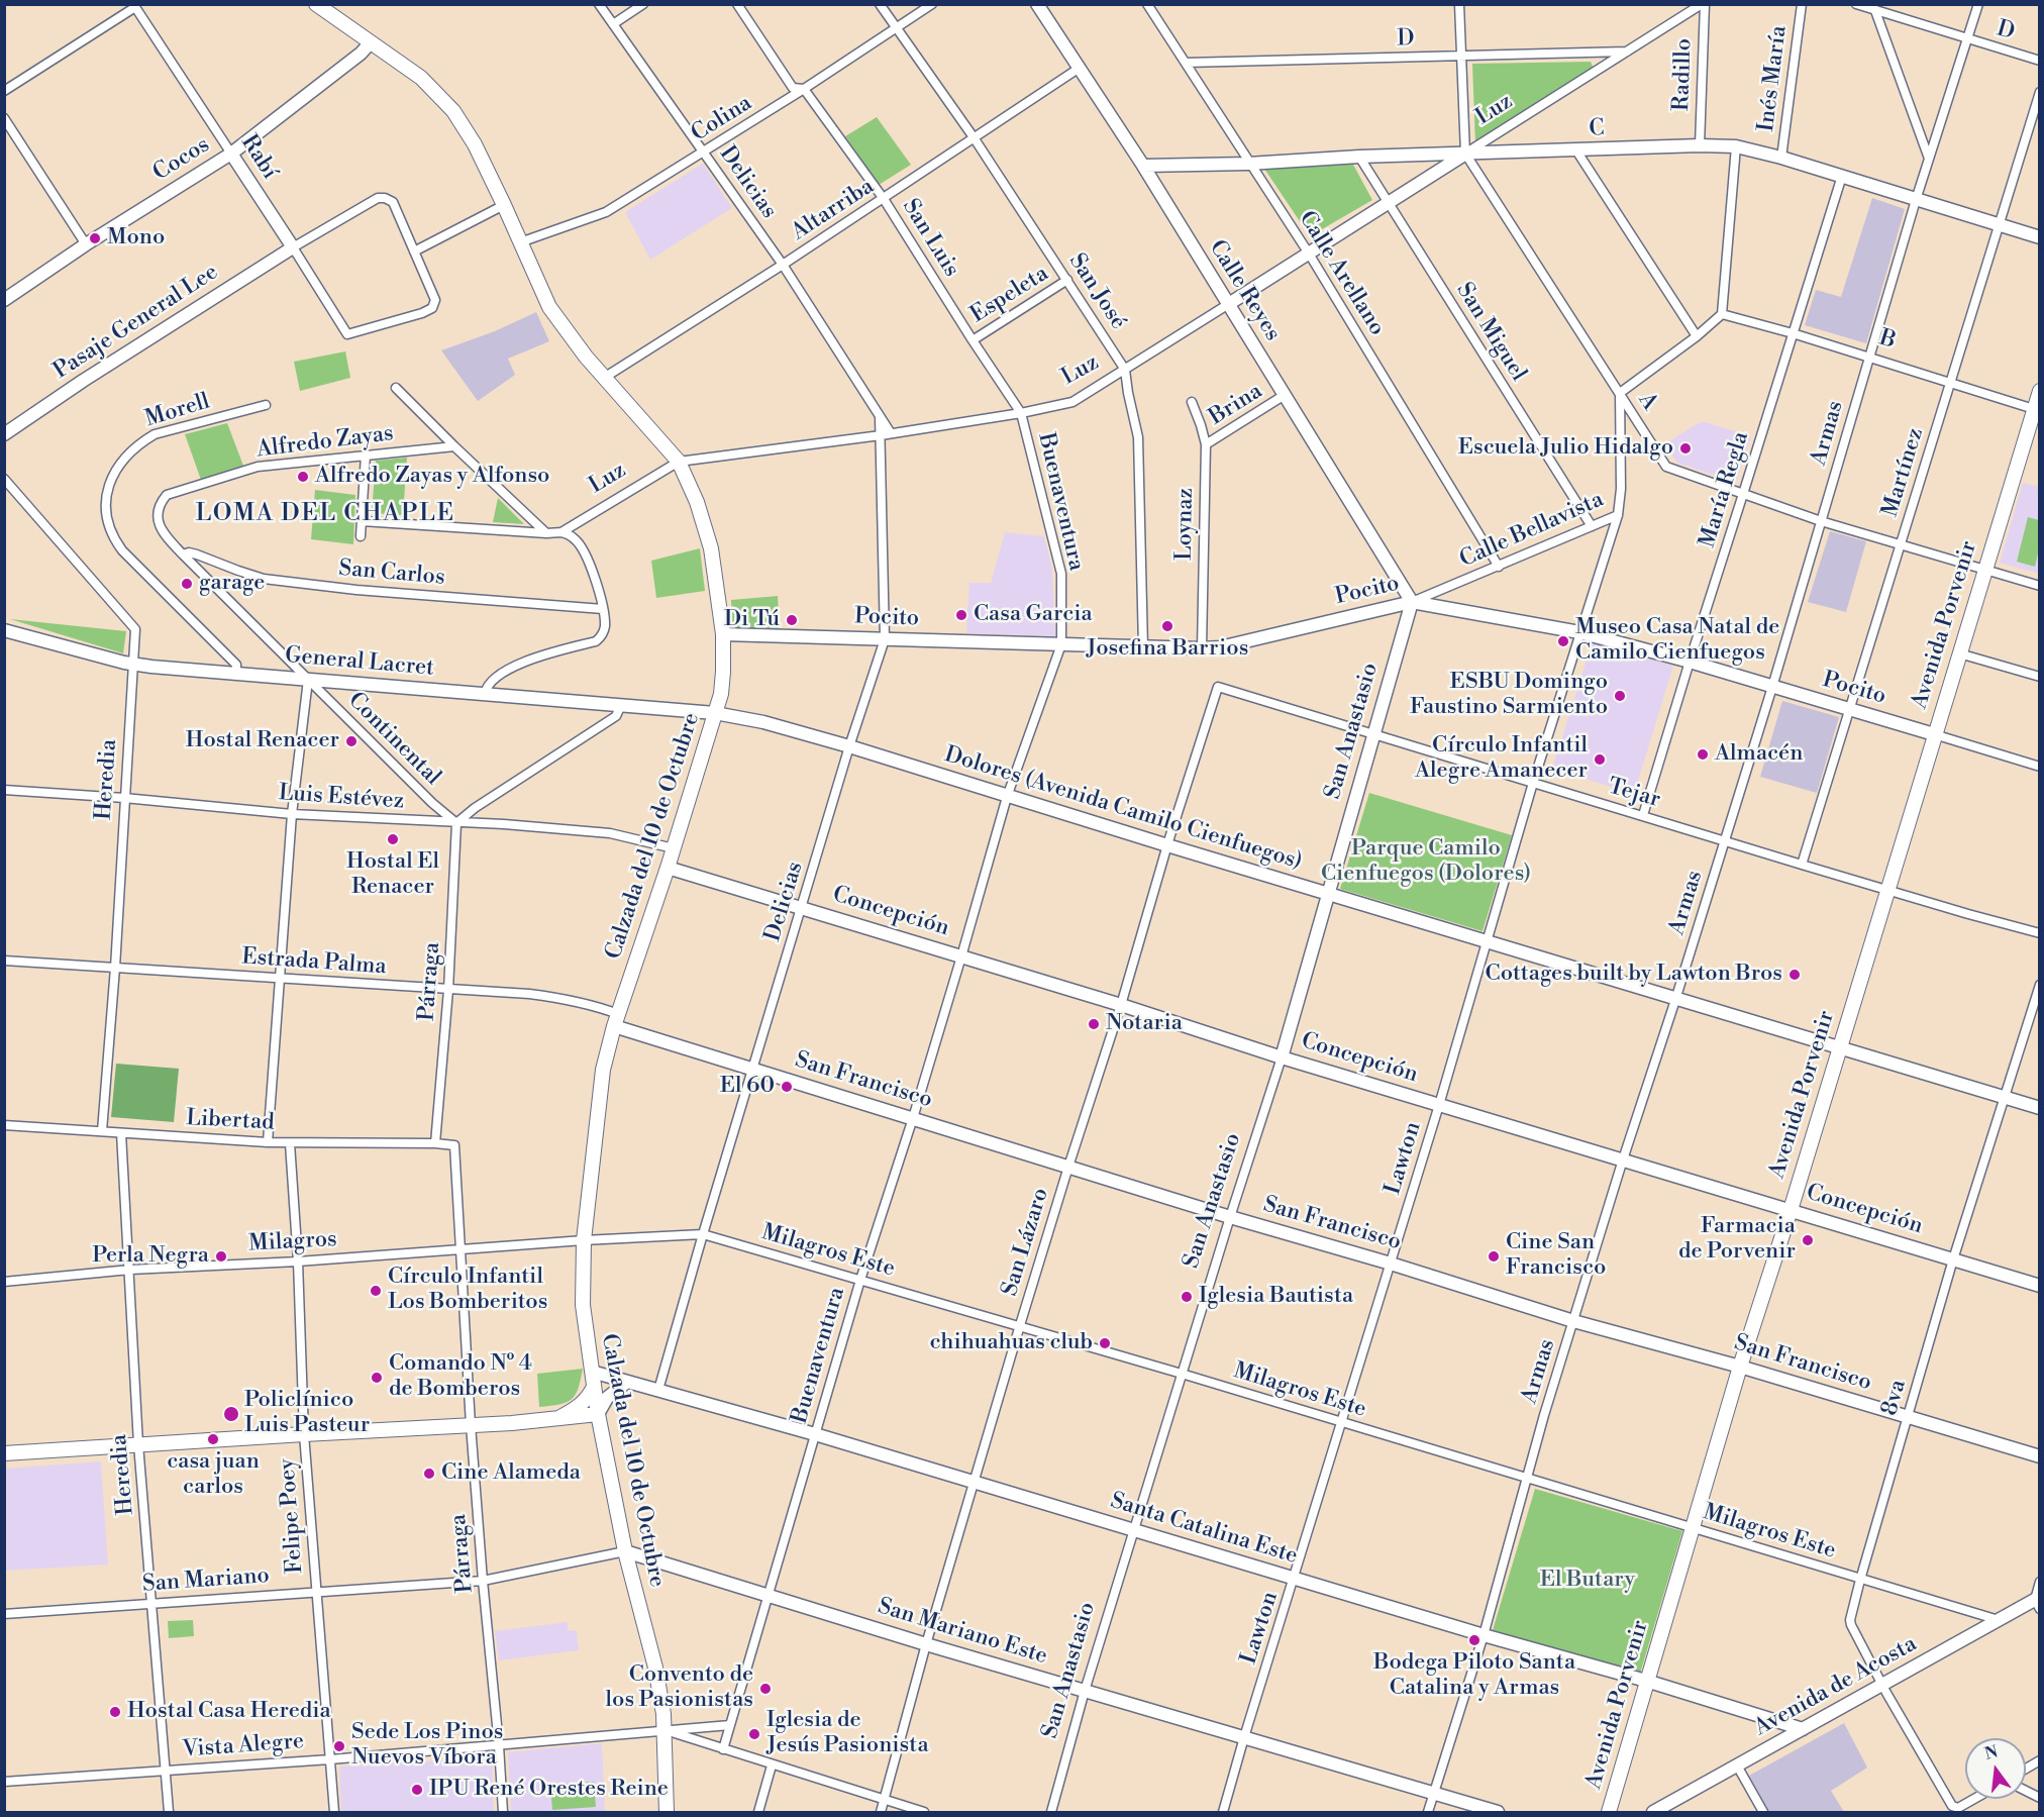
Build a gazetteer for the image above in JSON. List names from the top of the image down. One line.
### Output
{"streets":{"main road":["Avenida Porvenir","Calzada del 10 de Octubre"],"street":["D","Radillo","Inés María","Luz","Colina","C","Rabí","Cocos","Delicias","Altarriba","San Luis","Calle Arellano","Calle Reyes","San José","Espeleta","Pasaje General Lee","San Miguel","B","A","Brina","Morell","Armas","Alfredo Zayas","Martínez","María Regla","Buenaventura","Loynaz","Calle Bellavista","San Carlos","Pocito","General Lacret","San Anastasio","Continental","Heredia","Tejar","Luis Estévez","Dolores (Avenida Camilo Cienfuegos)","Concepción","Estrada Palma","Párraga","San Francisco","Libertad","Lawton","Milagros","San Lázaro","Milagros Este","8va","Felipe Poey","Santa Catalina Este","San Mariano","San Mariano Este","Avenida de Acosta","Vista Alegre"]},"crossings":[["D","Luz"],["D","Calle Arellano"],["D","Armas"],["Radillo","Luz"],["Radillo","C"],["Inés María","C"],["Luz","C"],["Luz","Delicias"],["Luz","San Luis"],["Luz","Calle Arellano"],["Luz","Calle Reyes"],["Luz","San José"],["Luz","San Miguel"],["Luz","A"],["Luz","Buenaventura"],["Luz","Calzada del 10 de Octubre"],["Colina","Delicias"],["Colina","San Luis"],["Colina","San José"],["Colina","Calzada del 10 de Octubre"],["C","Calle Arellano"],["C","Calle Reyes"],["C","San Miguel"],["C","A"],["C","Armas"],["C","Martínez"],["C","María Regla"],["Rabí","Cocos"],["Rabí","Pasaje General Lee"],["Cocos","Calzada del 10 de Octubre"],["Delicias","Altarriba"],["Delicias","Pocito"],["Delicias","Dolores (Avenida Camilo Cienfuegos)"],["Delicias","Concepción"],["Delicias","San Francisco"],["Delicias","Milagros Este"],["Delicias","Santa Catalina Este"],["Altarriba","San Luis"],["Altarriba","Calle Reyes"],["Altarriba","San José"],["Altarriba","Calzada del 10 de Octubre"],["San Luis","Espeleta"],["San Luis","Buenaventura"],["Calle Arellano","Calle Bellavista"],["Calle Reyes","Brina"],["Calle Reyes","Calle Bellavista"],["Calle Reyes","Pocito"],["Calle Reyes","San Anastasio"],["San José","Espeleta"],["San José","Pocito"],["San Miguel","Calle Bellavista"],["B","Armas"],["B","Martínez"],["B","María Regla"],["B","Avenida Porvenir"],["A","Armas"],["A","Martínez"],["A","María Regla"],["A","Calle Bellavista"],["A","Avenida Porvenir"],["Brina","Loynaz"],["Morell","General Lacret"],["Armas","Pocito"],["Armas","Tejar"],["Armas","Dolores (Avenida Camilo Cienfuegos)"],["Armas","Concepción"],["Armas","San Francisco"],["Armas","Milagros Este"],["Armas","Santa Catalina Este"],["Armas","San Mariano Este"],["Alfredo Zayas","San Carlos"],["Alfredo Zayas","General Lacret"],["Alfredo Zayas","Continental"],["Martínez","Pocito"],["Martínez","Tejar"],["María Regla","Pocito"],["María Regla","Tejar"],["Buenaventura","Pocito"],["Buenaventura","Dolores (Avenida Camilo Cienfuegos)"],["Buenaventura","Concepción"],["Buenaventura","San Francisco"],["Buenaventura","Milagros Este"],["Buenaventura","Santa Catalina Este"],["Buenaventura","San Mariano Este"],["Buenaventura","Vista Alegre"],["Loynaz","Pocito"],["Calle Bellavista","Pocito"],["Calle Bellavista","San Anastasio"],["Calle Bellavista","Lawton"],["Pocito","Avenida Porvenir"],["Pocito","San Anastasio"],["Pocito","Calzada del 10 de Octubre"],["Pocito","Lawton"],["Avenida Porvenir","Tejar"],["Avenida Porvenir","Dolores (Avenida Camilo Cienfuegos)"],["Avenida Porvenir","Concepción"],["Avenida Porvenir","San Francisco"],["Avenida Porvenir","Milagros Este"],["Avenida Porvenir","Santa Catalina Este"],["General Lacret","Continental"],["General Lacret","Heredia"],["General Lacret","Dolores (Avenida Camilo Cienfuegos)"],["General Lacret","Calzada del 10 de Octubre"],["San Anastasio","Tejar"],["San Anastasio","Dolores (Avenida Camilo Cienfuegos)"],["San Anastasio","Concepción"],["San Anastasio","San Francisco"],["San Anastasio","Milagros Este"],["San Anastasio","Santa Catalina Este"],["San Anastasio","San Mariano Este"],["Continental","Luis Estévez"],["Continental","Párraga"],["Heredia","Luis Estévez"],["Heredia","Estrada Palma"],["Heredia","Libertad"],["Heredia","Milagros"],["Heredia","San Mariano"],["Heredia","Vista Alegre"],["Tejar","Lawton"],["Tejar","San Lázaro"],["Luis Estévez","Calzada del 10 de Octubre"],["Luis Estévez","Párraga"],["Dolores (Avenida Camilo Cienfuegos)","Calzada del 10 de Octubre"],["Dolores (Avenida Camilo Cienfuegos)","Lawton"],["Dolores (Avenida Camilo Cienfuegos)","San Lázaro"],["Dolores (Avenida Camilo Cienfuegos)","8va"],["Calzada del 10 de Octubre","Concepción"],["Calzada del 10 de Octubre","Estrada Palma"],["Calzada del 10 de Octubre","San Francisco"],["Calzada del 10 de Octubre","Milagros"],["Calzada del 10 de Octubre","Milagros Este"],["Calzada del 10 de Octubre","Santa Catalina Este"],["Calzada del 10 de Octubre","San Mariano"],["Calzada del 10 de Octubre","San Mariano Este"],["Calzada del 10 de Octubre","Vista Alegre"],["Concepción","Lawton"],["Concepción","San Lázaro"],["Concepción","8va"],["Estrada Palma","Párraga"],["Estrada Palma","San Francisco"],["Párraga","Libertad"],["Párraga","Milagros"],["Párraga","San Mariano"],["Párraga","Vista Alegre"],["San Francisco","Lawton"],["San Francisco","San Lázaro"],["San Francisco","8va"],["Libertad","Felipe Poey"],["Lawton","Milagros Este"],["Lawton","Santa Catalina Este"],["Lawton","San Mariano Este"],["Milagros","Milagros Este"],["Milagros","Felipe Poey"],["San Lázaro","Milagros Este"],["San Lázaro","Santa Catalina Este"],["San Lázaro","San Mariano Este"],["Milagros Este","8va"],["Milagros Este","Avenida de Acosta"],["8va","Avenida de Acosta"],["Felipe Poey","San Mariano"],["Felipe Poey","Vista Alegre"],["Santa Catalina Este","Avenida de Acosta"],["San Mariano","San Mariano Este"]],"districts":["LOMA DEL CHAPLE"],"parks":["Parque Camilo Cienfuegos (Dolores)","El Butary"],"places":["Mono","Escuela Julio Hidalgo","Alfredo Zayas y Alfonso","garage","Casa Garcia","Di Tú","Josefina Barrios","Museo Casa Natal de Camilo Cienfuegos","ESBU Domingo Faustino Sarmiento","Hostal Renacer","Almacén","Círculo Infantil Alegre Amanecer","Hostal El Renacer","Cottages built by Lawton Bros","Notaria","El 60","Farmacia de Porvenir","Perla Negra","Cine San Francisco","Círculo Infantil Los Bomberitos","Iglesia Bautista","chihuahuas club","Comando Nº 4 de Bomberos","Policlínico Luis Pasteur","casa juan carlos","Cine Alameda","Bodega Piloto Santa Catalina y Armas","Convento de los Pasionistas","Hostal Casa Heredia","Iglesia de Jesús Pasionista","Sede Los Pinos Nuevos Víbora","IPU René Orestes Reine"],"north":"top"}
